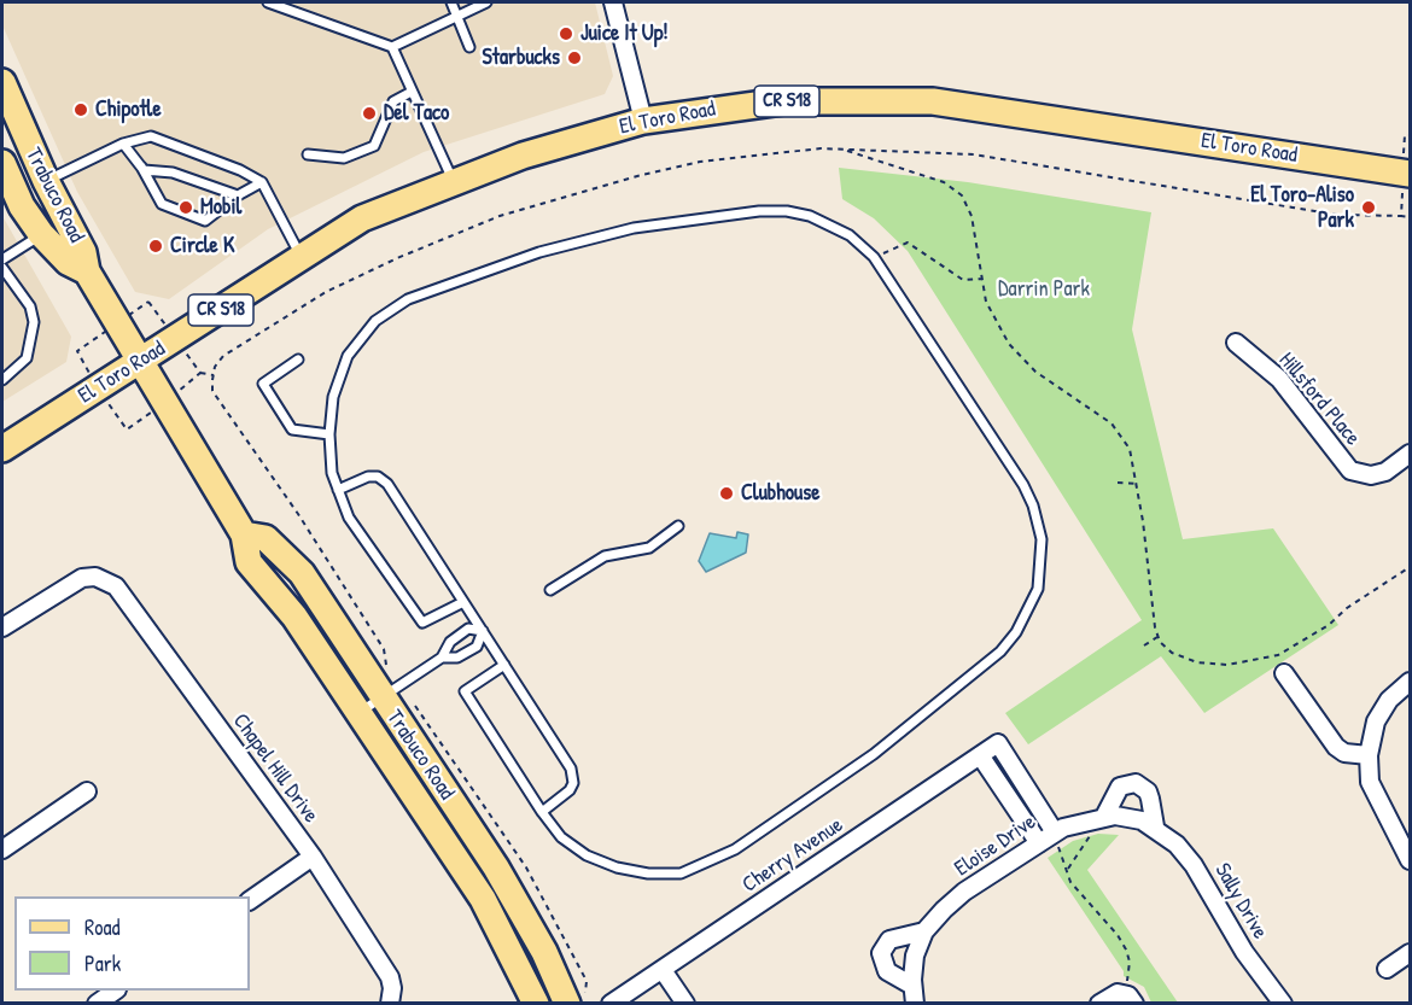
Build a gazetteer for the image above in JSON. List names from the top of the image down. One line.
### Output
{"streets":{"main road":["CR S18","El Toro Road","Trabuco Road"],"street":["Hillsford Place","Chapel Hill Drive","Eloise Drive","Cherry Avenue","Sally Drive"]},"crossings":[["El Toro Road","Trabuco Road"],["Eloise Drive","Cherry Avenue"],["Eloise Drive","Sally Drive"]],"parks":["Darrin Park"],"places":["Juice It Up!","Starbucks","Chipotle","Del Taco","Mobil","El Toro-Aliso Park","Circle K","Clubhouse"],"legend":["Road","Park"]}
